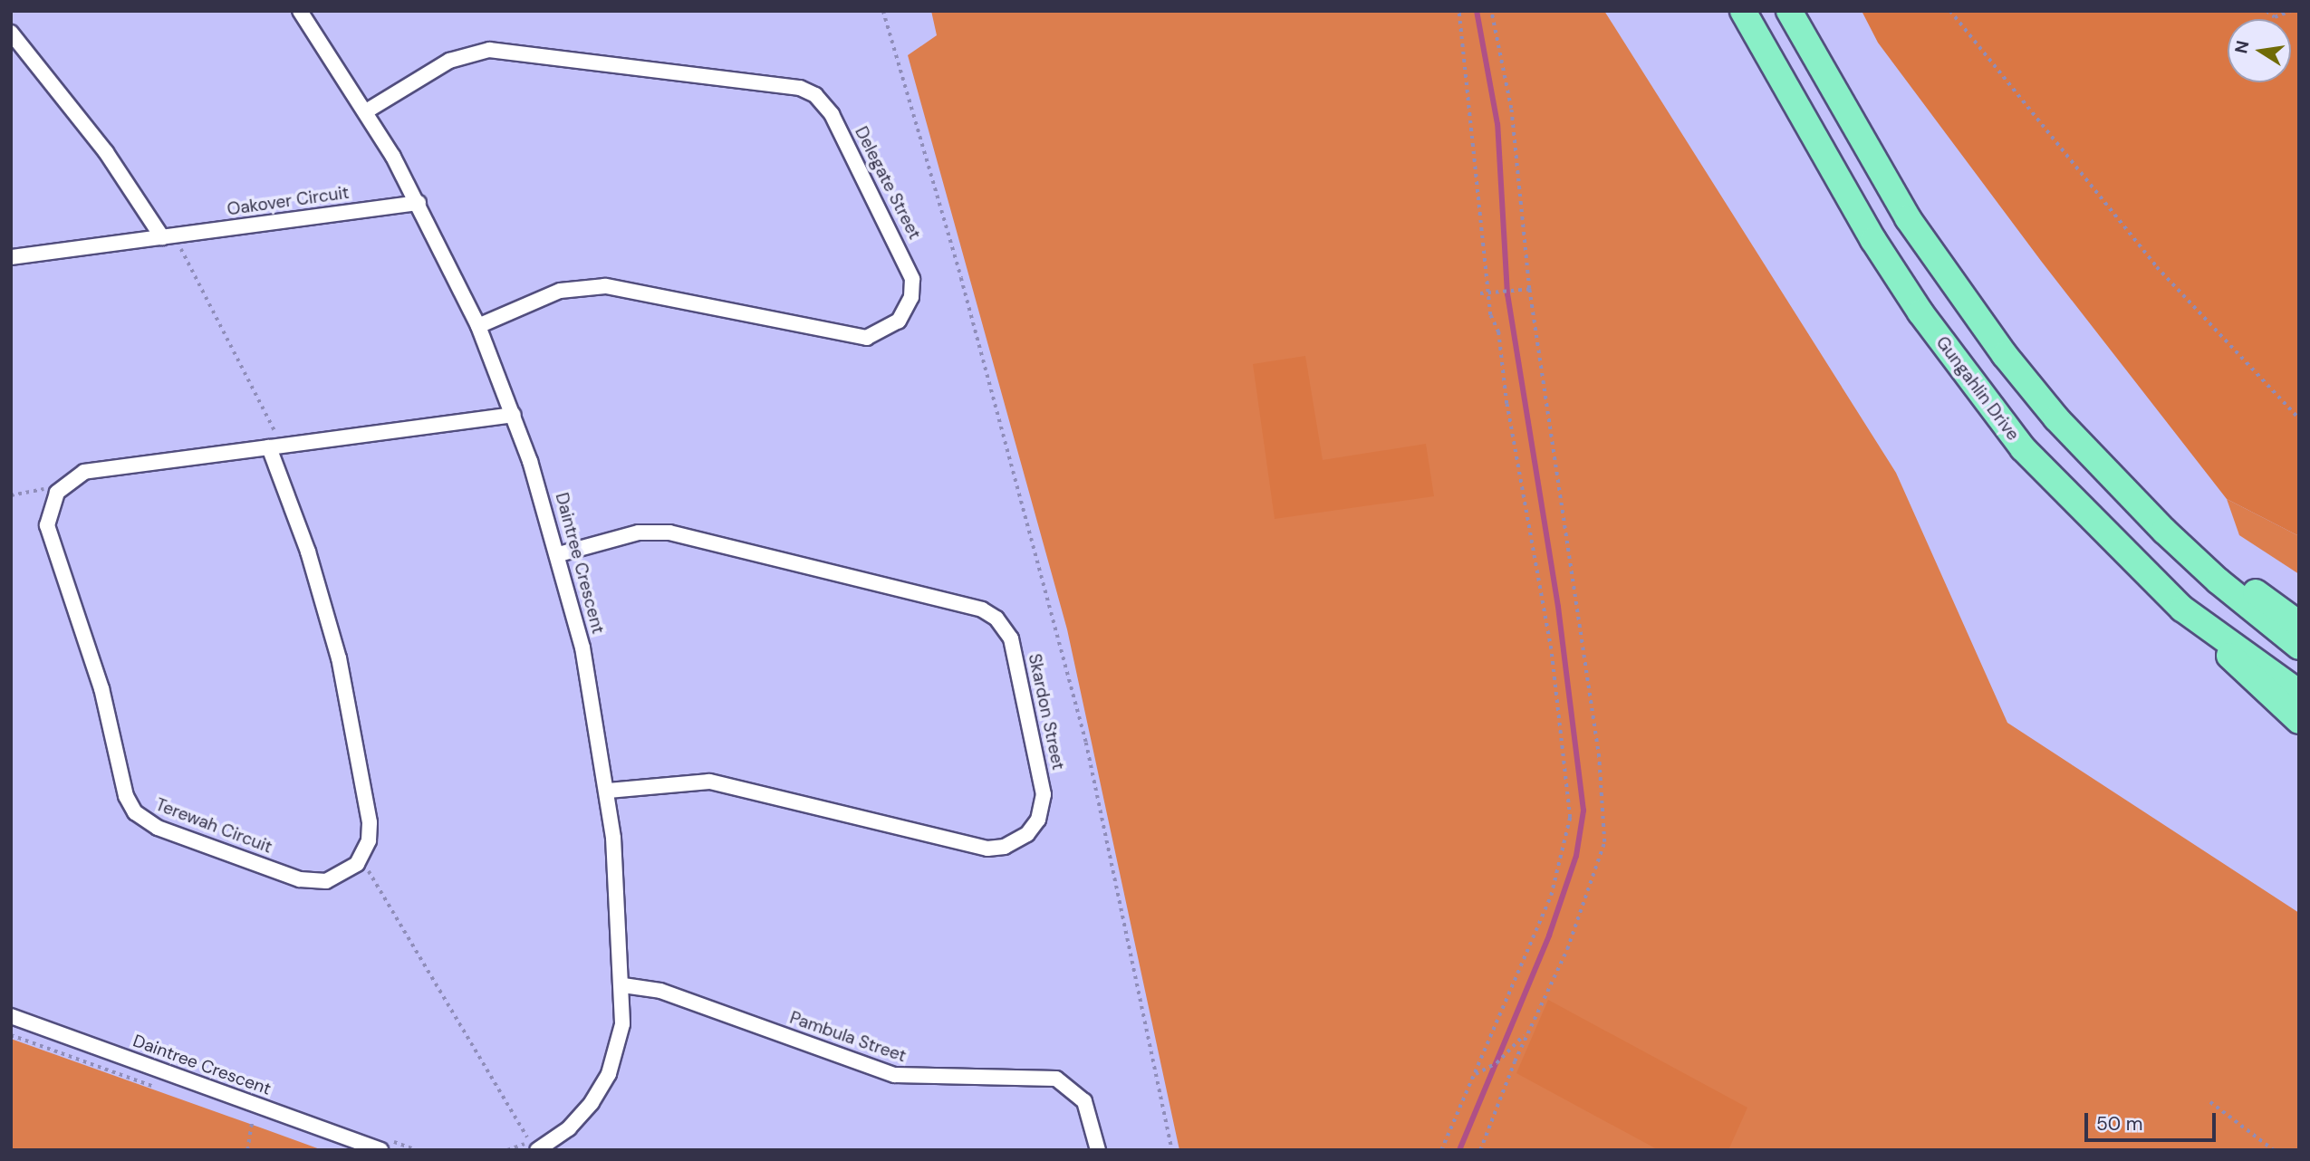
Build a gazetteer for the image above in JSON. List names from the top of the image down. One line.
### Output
{"streets":{"highway":["Gungahlin Drive"],"street":["Delegate Street","Oakover Circuit","Daintree Crescent","Skardon Street","Terewah Circuit","Pambula Street"]},"crossings":[["Delegate Street","Daintree Crescent"],["Oakover Circuit","Daintree Crescent"],["Daintree Crescent","Skardon Street"],["Daintree Crescent","Pambula Street"]],"scale_bar":"50 m","north":"left"}
